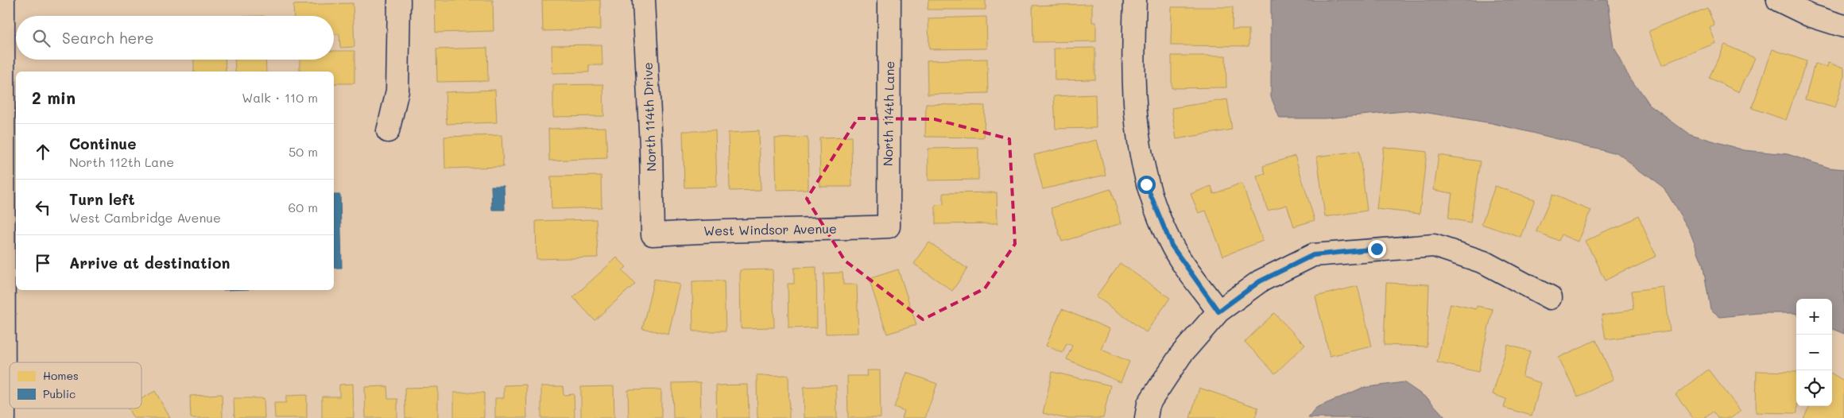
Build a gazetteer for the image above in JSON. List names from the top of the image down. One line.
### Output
{"streets":{"street":["North 114th Lane","North 114th Drive","West Windsor Avenue"]},"crossings":[["North 114th Lane","West Windsor Avenue"],["North 114th Drive","West Windsor Avenue"]],"legend":["Homes","Public"],"page":{"search":"Search here","heading":["2 min","Walk · 110 m"],"list":[["Continue","North 112th Lane","50 m"],["Turn left","West Cambridge Avenue","60 m"],"Arrive at destination"],"map_buttons":["+","−"]}}
